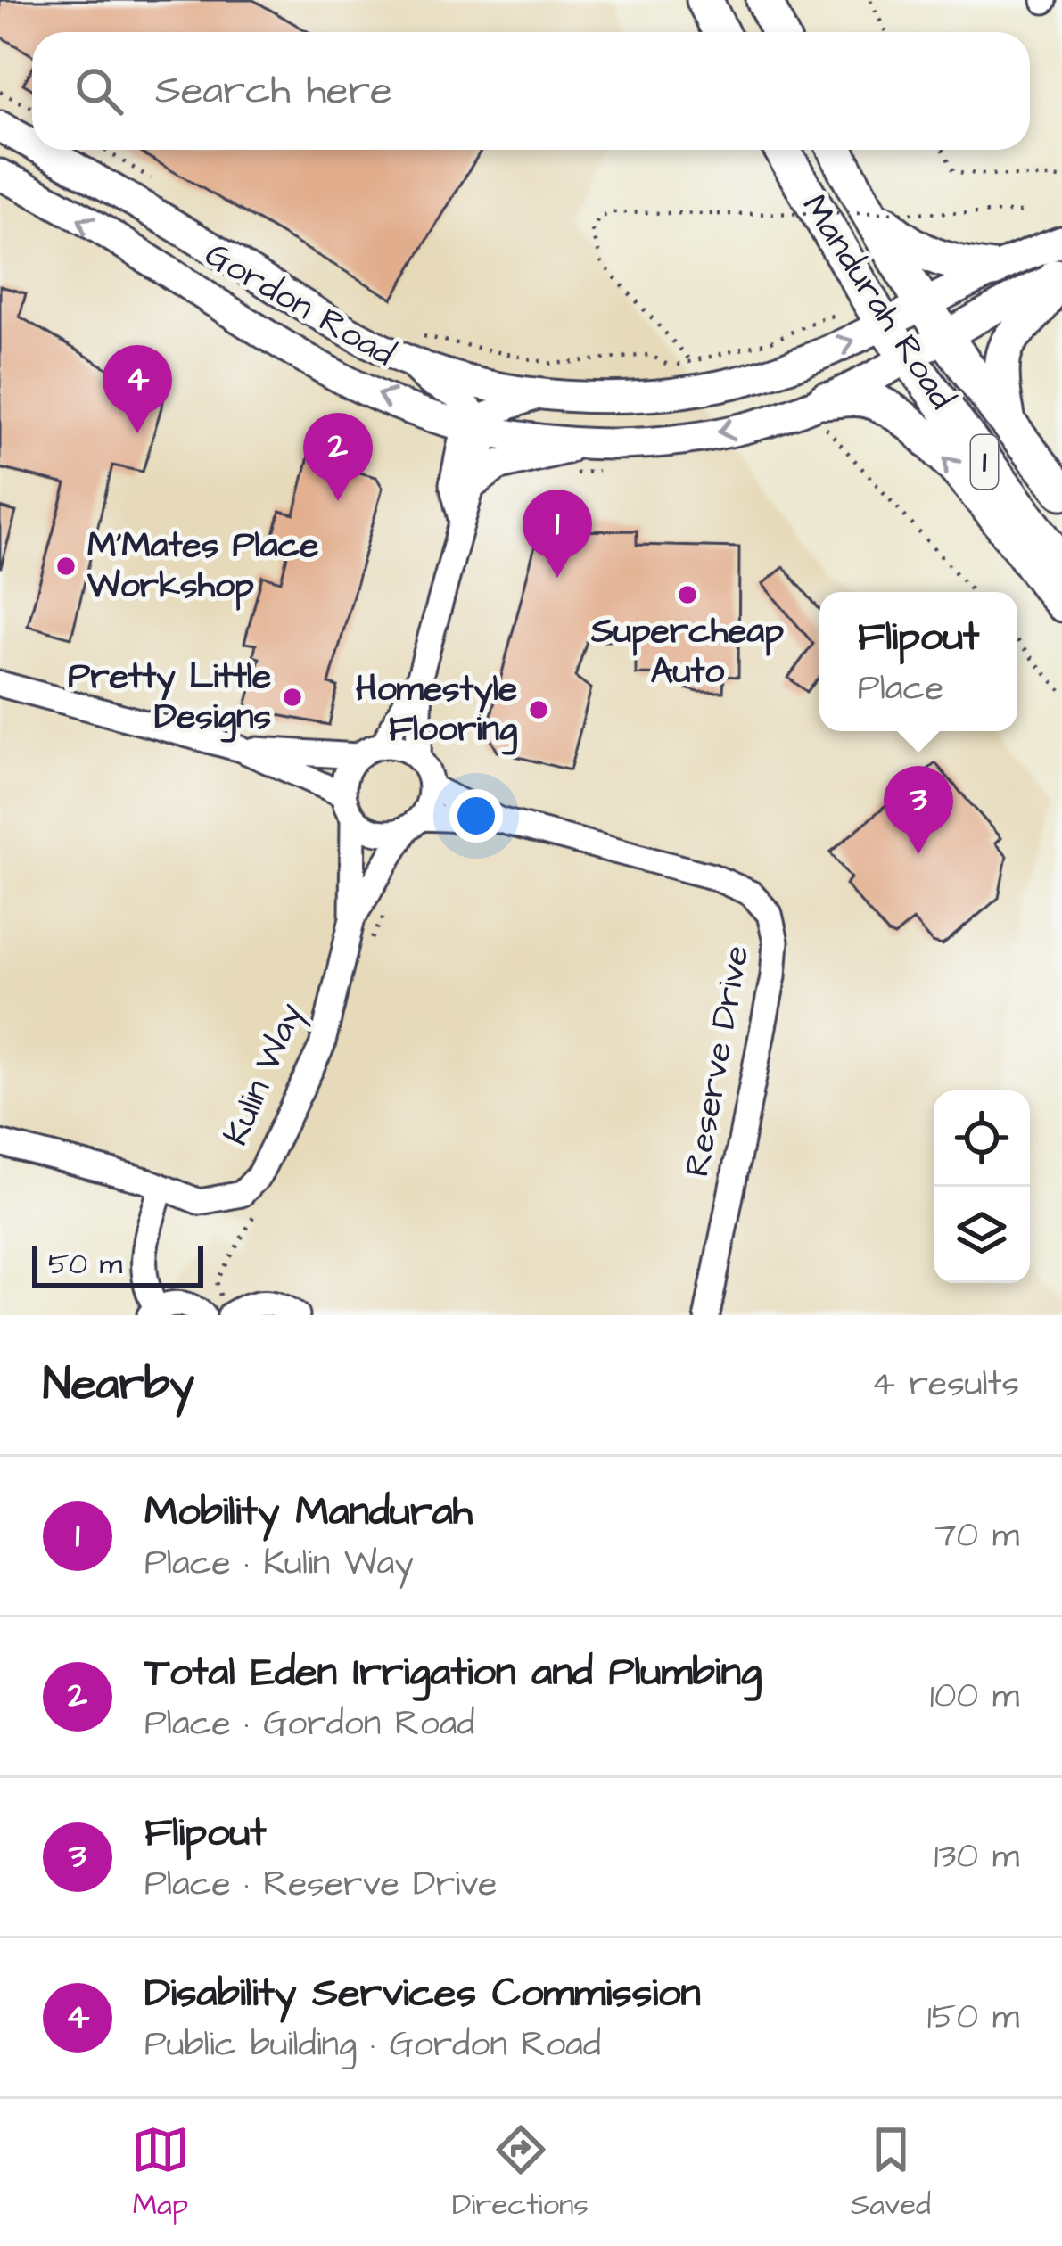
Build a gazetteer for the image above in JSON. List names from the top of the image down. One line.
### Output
{"streets":{"highway":["Mandurah Road","1"],"main road":["Gordon Road"],"street":["Reserve Drive","Kulin Way"]},"crossings":[["Mandurah Road","Gordon Road"],["Reserve Drive","Kulin Way"]],"places":["M'Mates Place Workshop","Supercheap Auto","Pretty Little Designs","Homestyle Flooring"],"scale_bar":"50 m","page":{"search":"Search here","pins":["4","2","1","3"],"popup":["Flipout","Place"],"scale":"50 m","heading":["Nearby","4 results"],"list":[{"mark":"1","name":"Mobility Mandurah","note":"Place · Kulin Way","value":"70 m"},{"mark":"2","name":"Total Eden Irrigation and Plumbing","note":"Place · Gordon Road","value":"100 m"},{"mark":"3","name":"Flipout","note":"Place · Reserve Drive","value":"130 m"},{"mark":"4","name":"Disability Services Commission","note":"Public building · Gordon Road","value":"150 m"}],"nav":["Map","Directions","Saved"]}}
